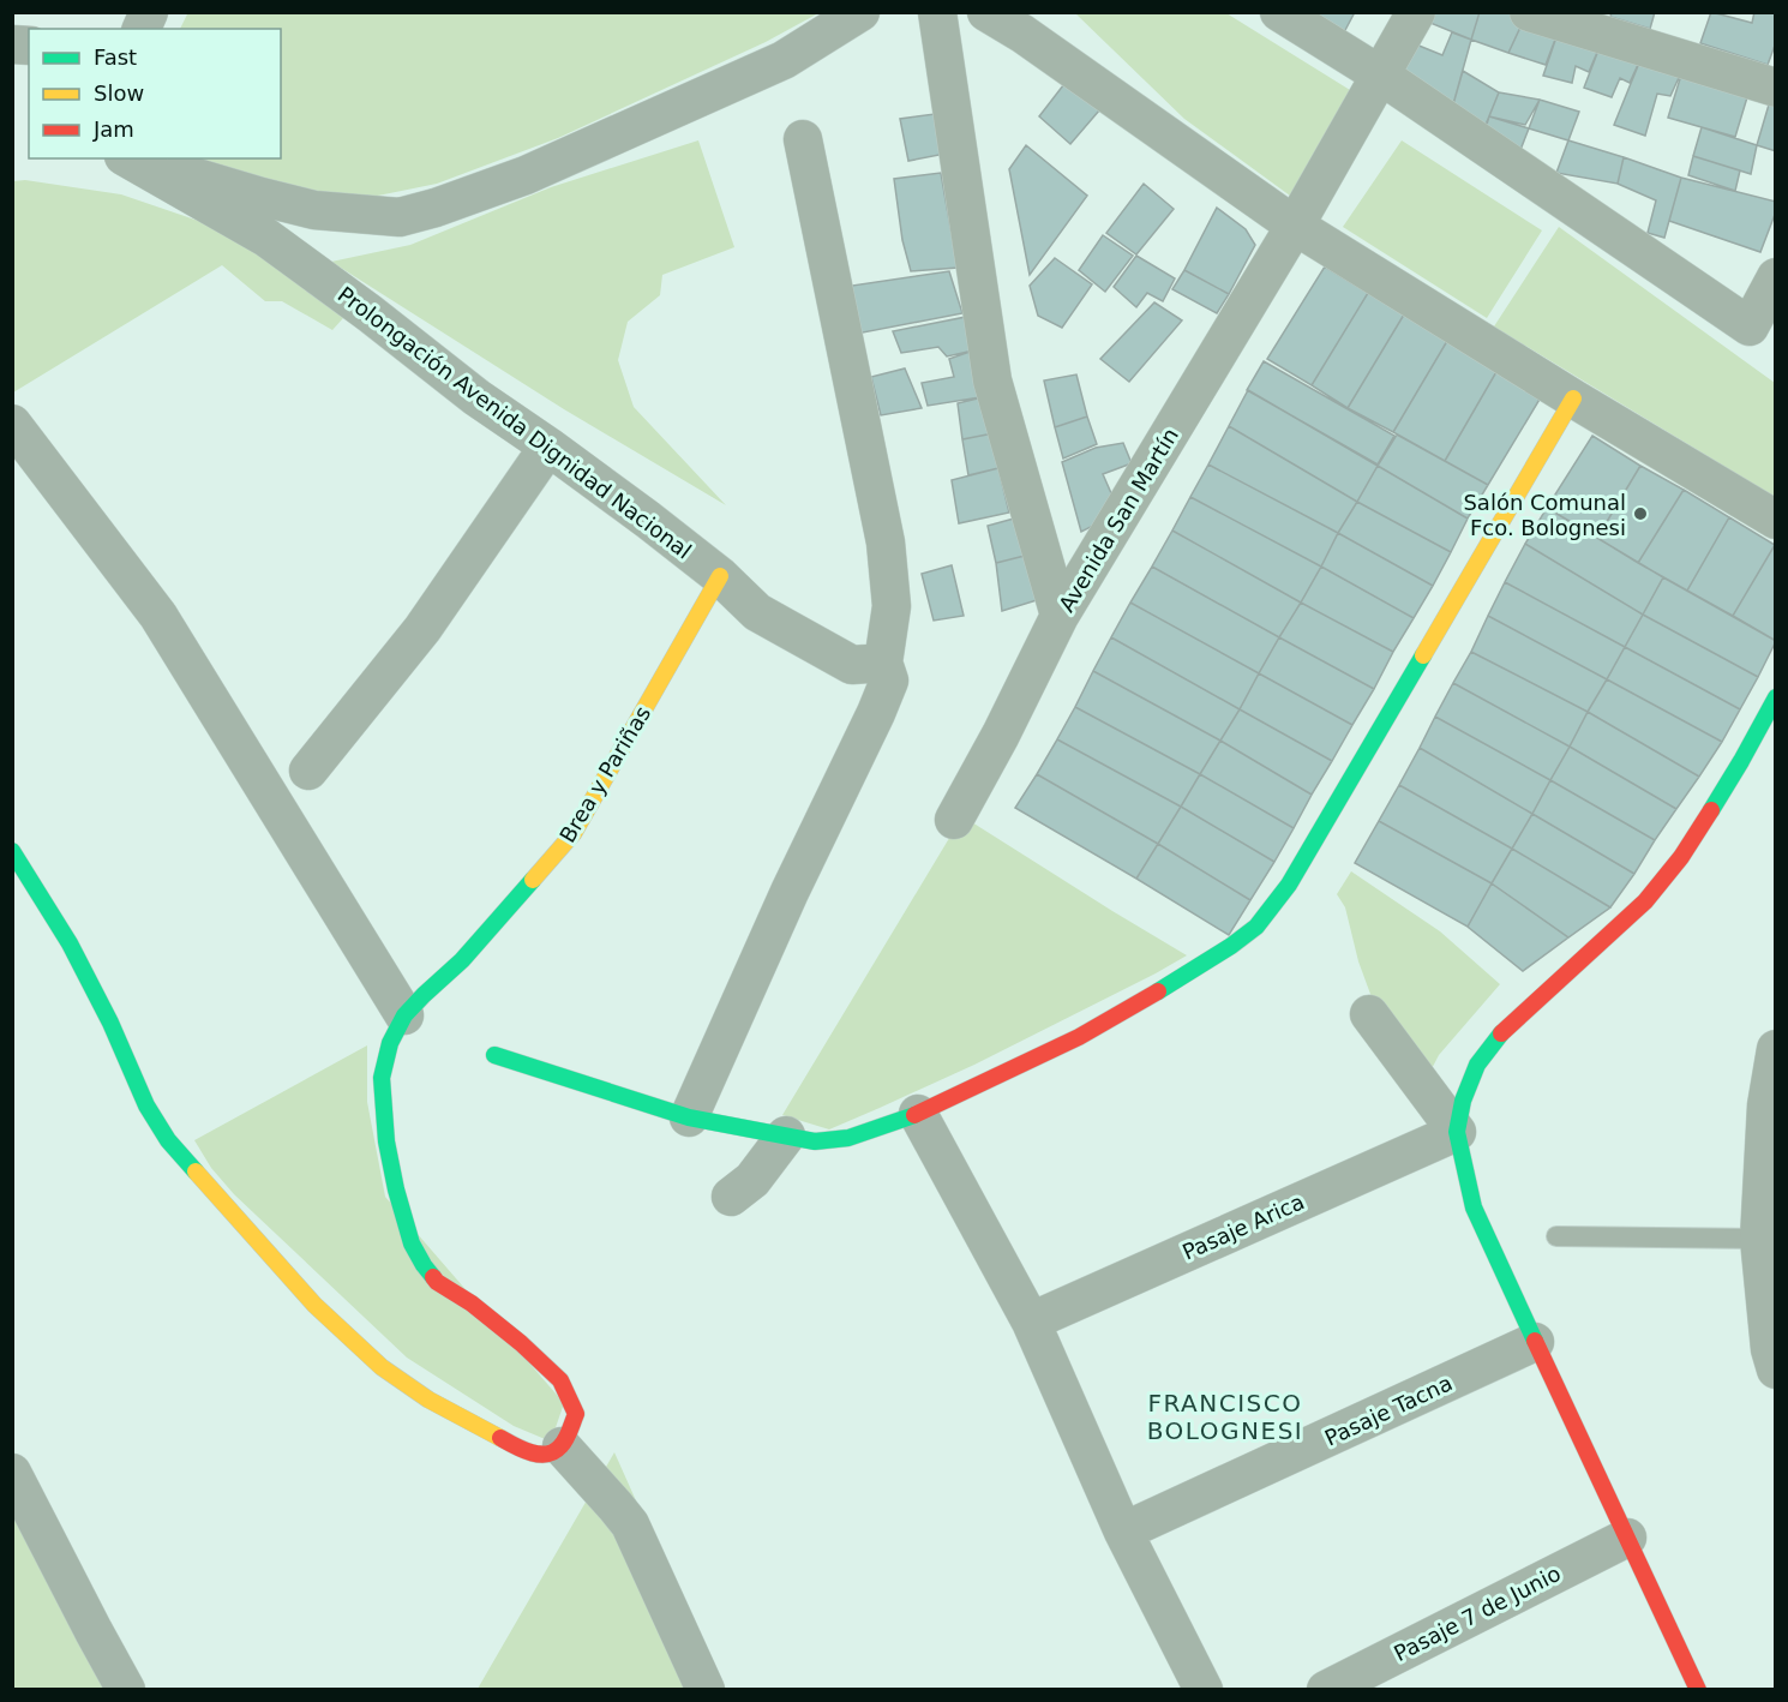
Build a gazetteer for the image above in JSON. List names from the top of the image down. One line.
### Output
{"streets":{"street":["Prolongación Avenida Dignidad Nacional","Avenida San Martín","Brea y Pariñas","Pasaje Arica","Pasaje Tacna","Pasaje 7 de Junio"]},"crossings":[["Prolongación Avenida Dignidad Nacional","Brea y Pariñas"]],"districts":["FRANCISCO BOLOGNESI"],"places":["Salón Comunal Fco. Bolognesi"],"legend":["Fast","Slow","Jam"]}
